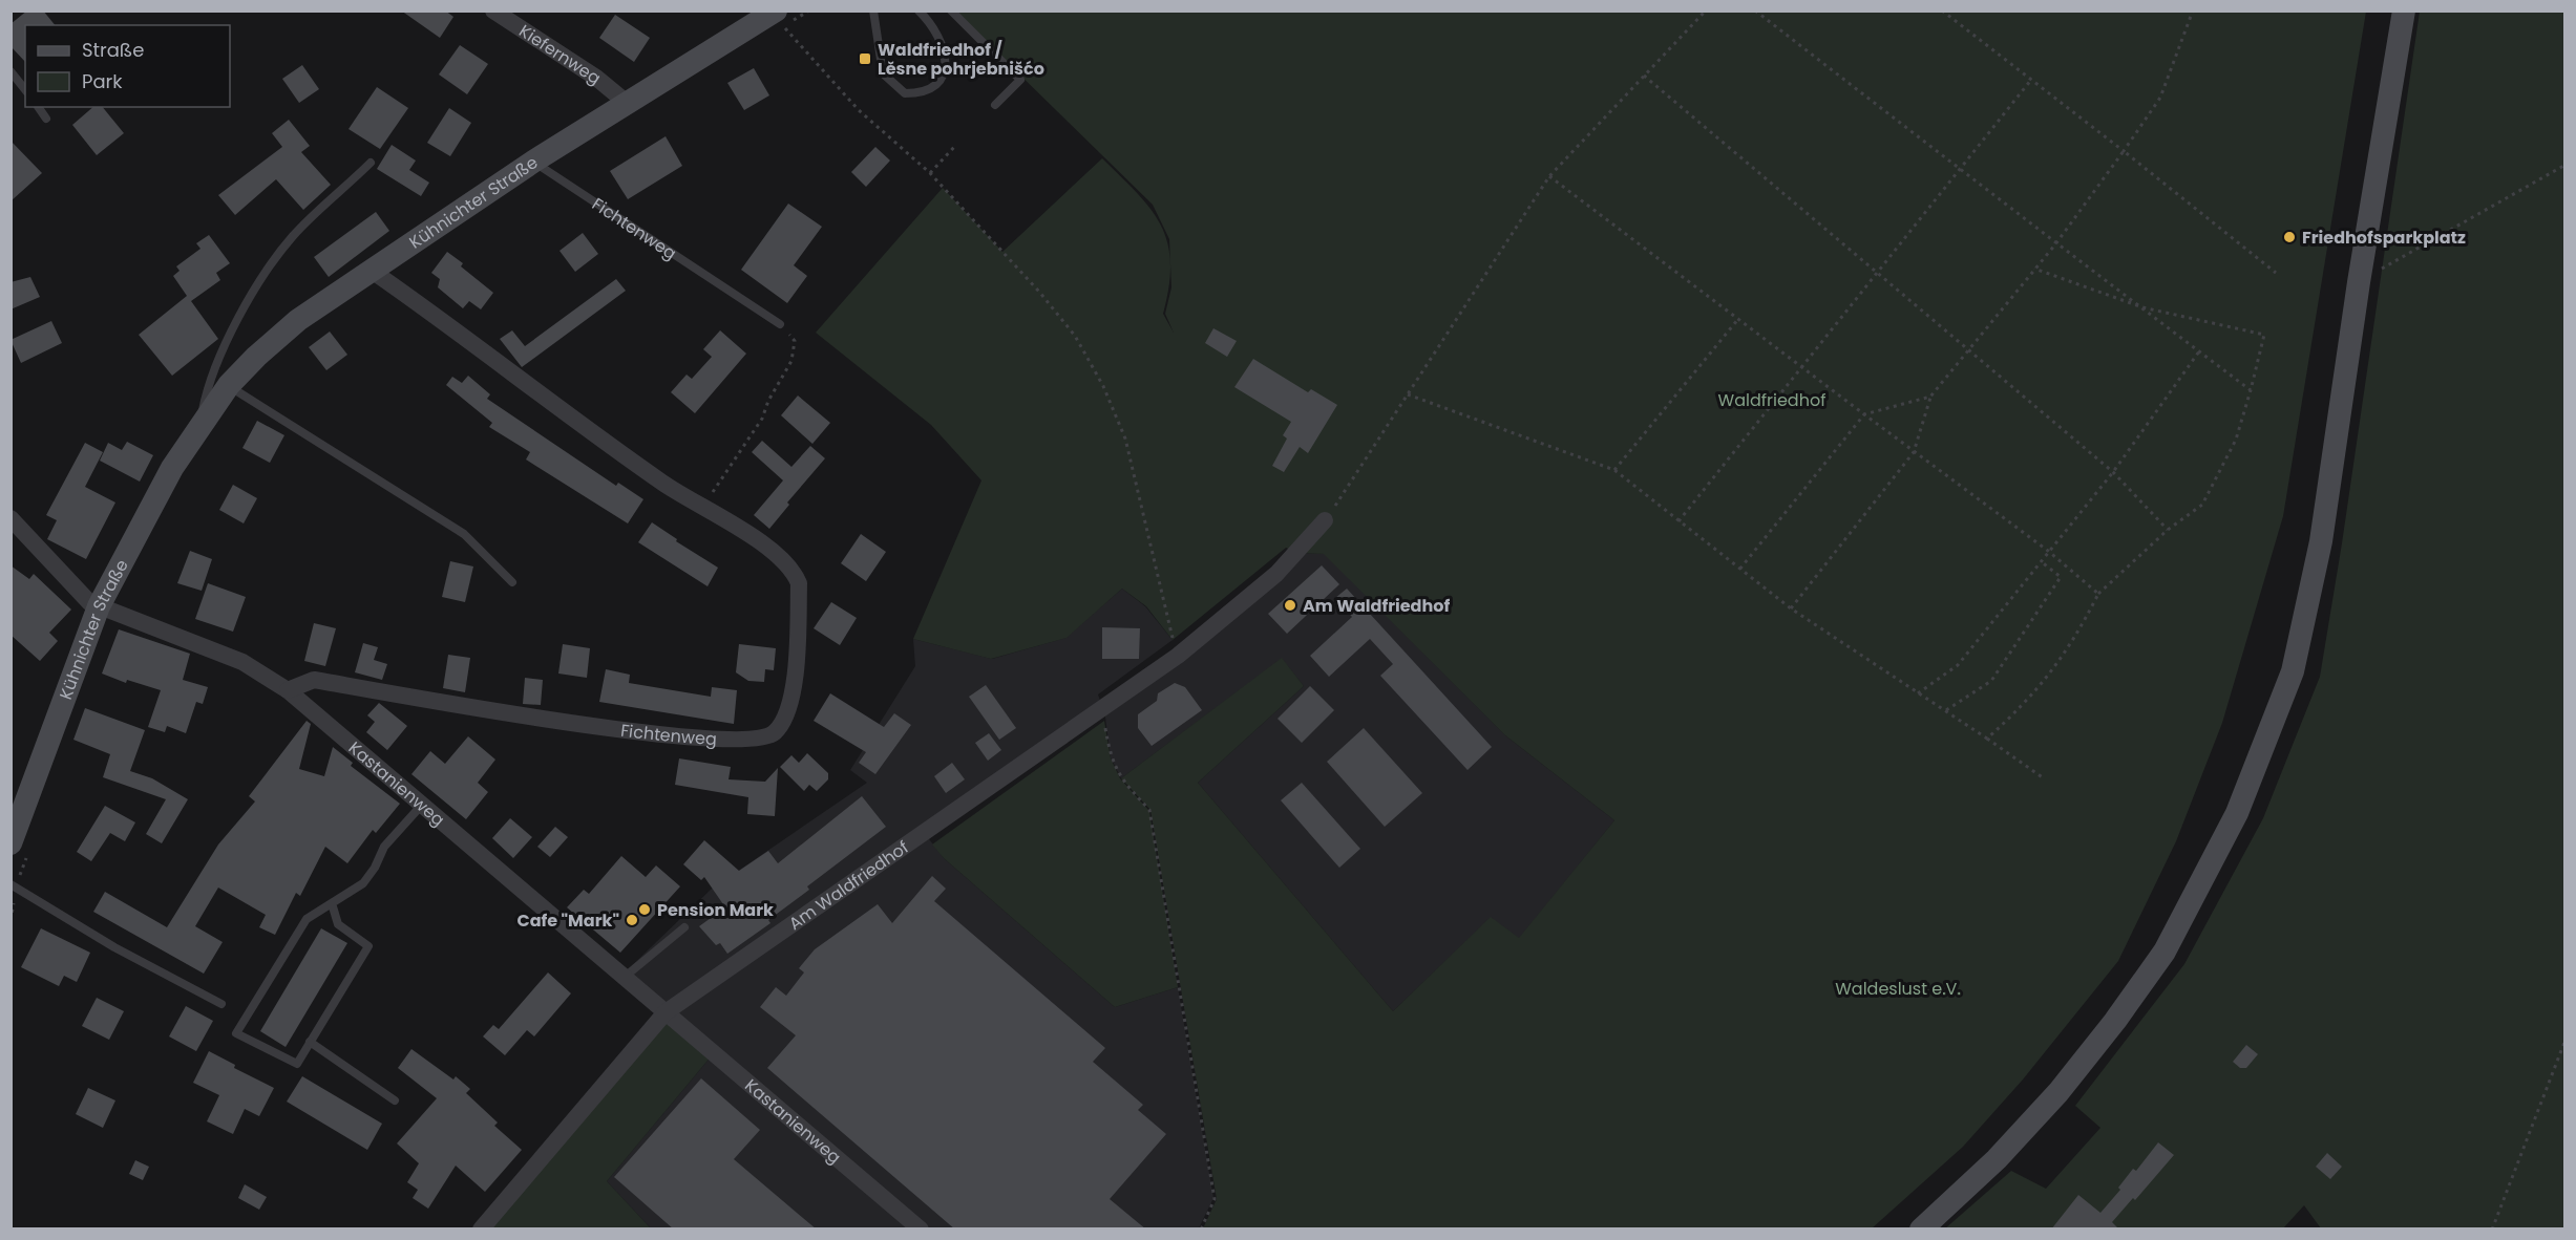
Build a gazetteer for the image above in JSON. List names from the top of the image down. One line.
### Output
{"streets":{"main road":["Kühnichter Straße"],"street":["Kiefernweg","Fichtenweg","Kastanienweg","Am Waldfriedhof"]},"crossings":[["Kiefernweg","Kühnichter Straße"],["Kühnichter Straße","Fichtenweg"],["Kühnichter Straße","Kastanienweg"],["Fichtenweg","Kastanienweg"],["Kastanienweg","Am Waldfriedhof"]],"parks":["Waldfriedhof","Waldeslust e.V."],"places":{"transit":["Waldfriedhof / Lěsne pohrjebnišćo"],"other":["Friedhofsparkplatz","Am Waldfriedhof","Pension Mark","Cafe \"Mark\""]},"legend":["Straße","Park"]}
